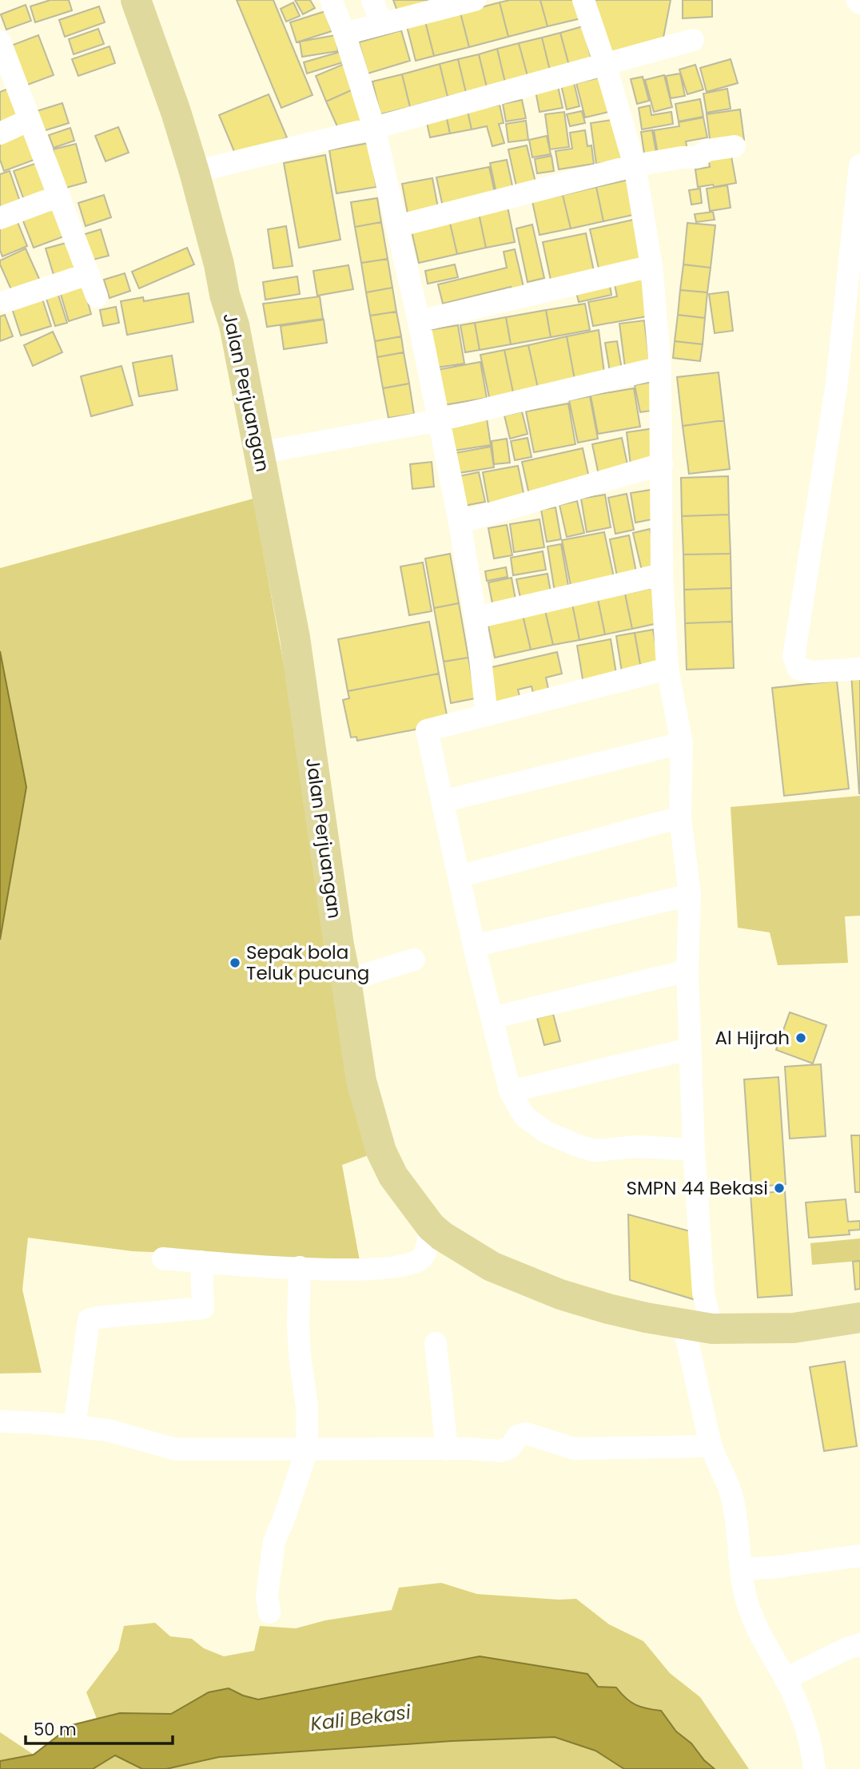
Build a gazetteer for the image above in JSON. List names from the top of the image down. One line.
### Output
{"streets":{"main road":["Jalan Perjuangan"]},"water":["Kali Bekasi"],"places":["Sepak bola Teluk pucung","Al Hijrah","SMPN 44 Bekasi"],"scale_bar":"50 m"}
